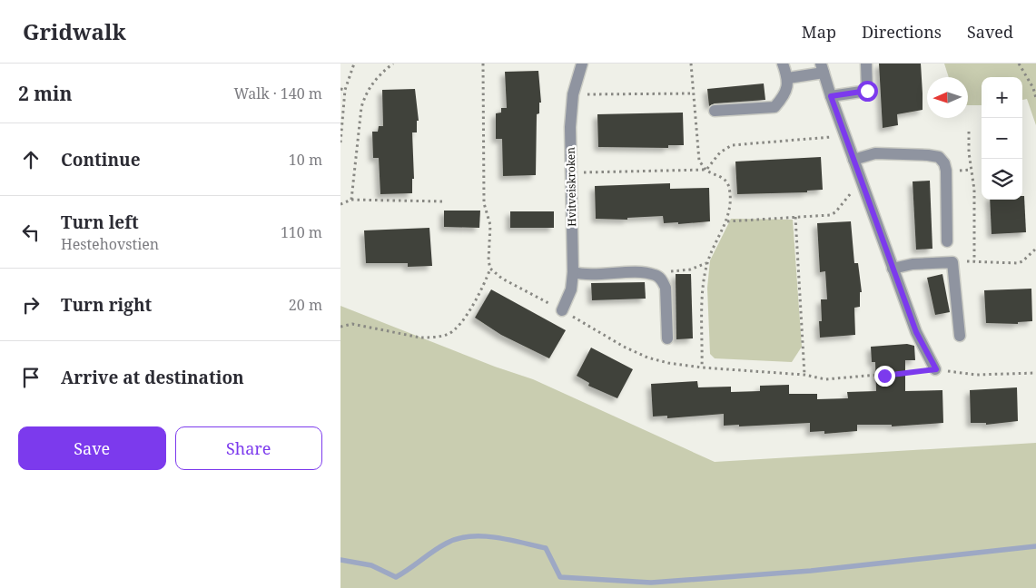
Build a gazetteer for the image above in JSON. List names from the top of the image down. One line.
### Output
{"streets":{"street":["Hvitveiskroken"]},"north":"left","page":{"header":"Gridwalk","nav":["Map","Directions","Saved"],"heading":["2 min","Walk · 140 m"],"map_buttons":["+","−"],"list":[["Continue","10 m"],["Turn left","Hestehovstien","110 m"],["Turn right","20 m"],"Arrive at destination"],"buttons":["Save","Share"]}}
